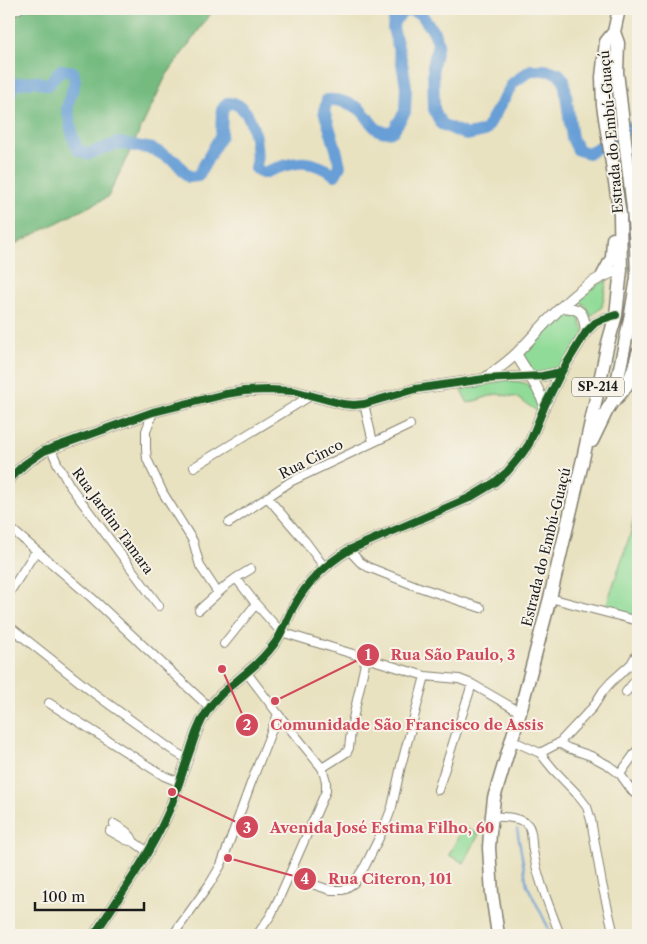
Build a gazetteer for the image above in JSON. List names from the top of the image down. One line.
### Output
{"streets":{"main road":["Estrada do Embú-Guaçú","SP-214"],"street":["Rua Cinco","Rua Jardim Tamara"]},"places":["Comunidade São Francisco de Assis","Rua São Paulo, 3","Avenida José Estima Filho, 60","Rua Citeron, 101"],"scale_bar":"100 m"}
